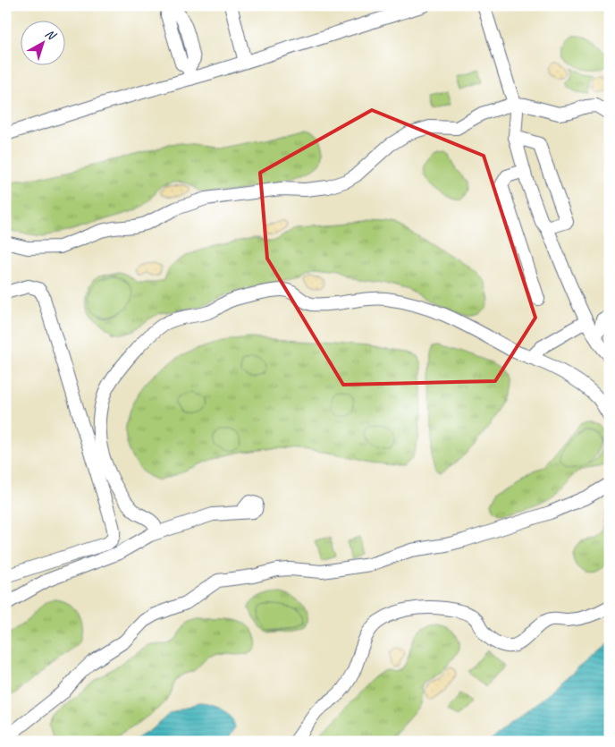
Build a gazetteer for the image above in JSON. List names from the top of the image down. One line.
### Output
{"north":"top right"}
